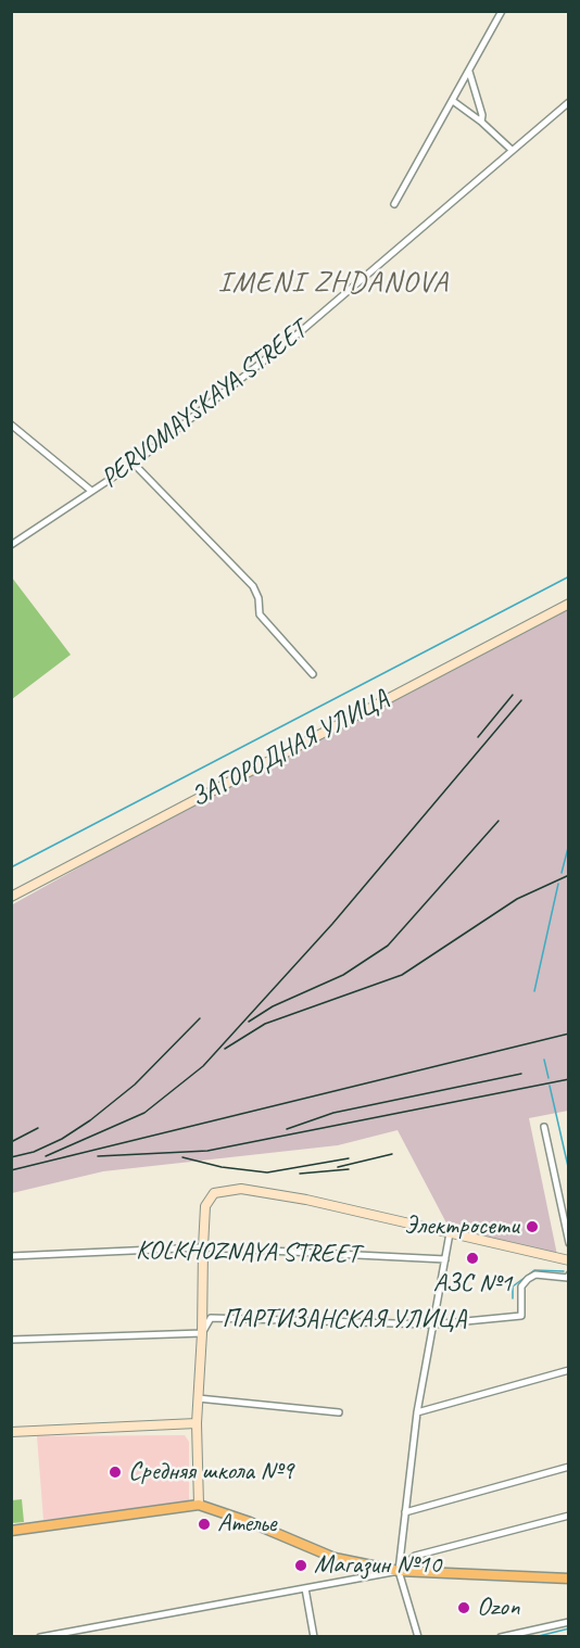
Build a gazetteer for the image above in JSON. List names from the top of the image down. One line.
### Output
{"streets":{"street":["PERVOMAYSKAYA STREET","ЗАГОРОДНАЯ УЛИЦА","KOLKHOZNAYA STREET","ПАРТИЗАНСКАЯ УЛИЦА"]},"districts":["IMENI ZHDANOVA"],"places":["Электросети","АЗС №1","Средняя школа №9","Ателье","Магазин №10","Ozon"]}
